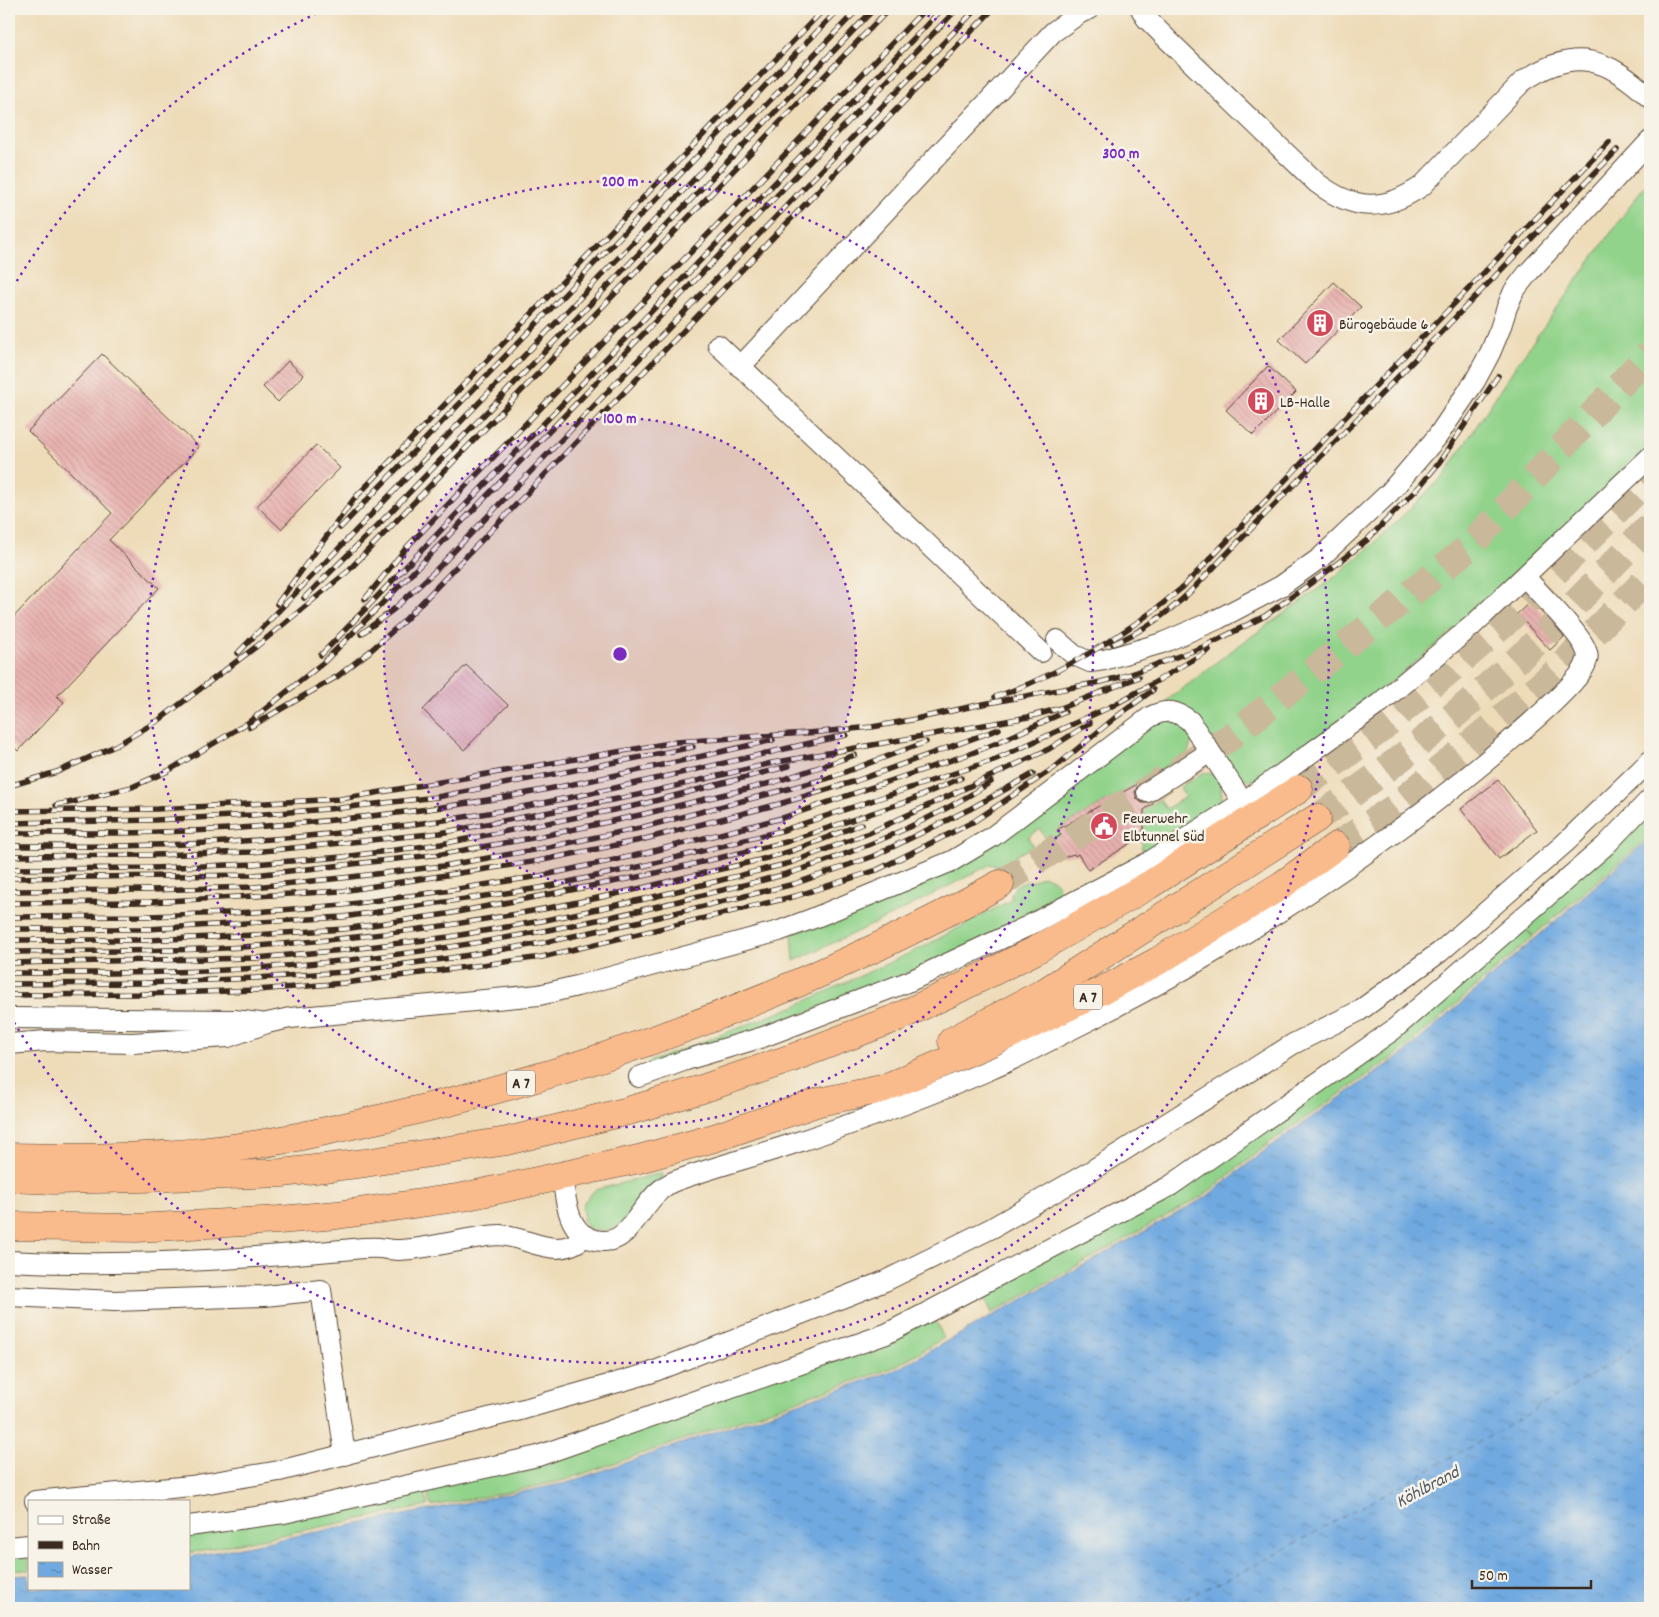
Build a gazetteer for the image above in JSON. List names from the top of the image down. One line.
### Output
{"streets":{"highway":["A 7"]},"water":["Köhlbrand"],"places":{"building":["Bürogebäude 6","LB-Halle"],"public building":["Feuerwehr Elbtunnel Süd"]},"legend":["Straße","Bahn","Wasser"],"scale_bar":"50 m","rings":["300 m","200 m","100 m"]}
